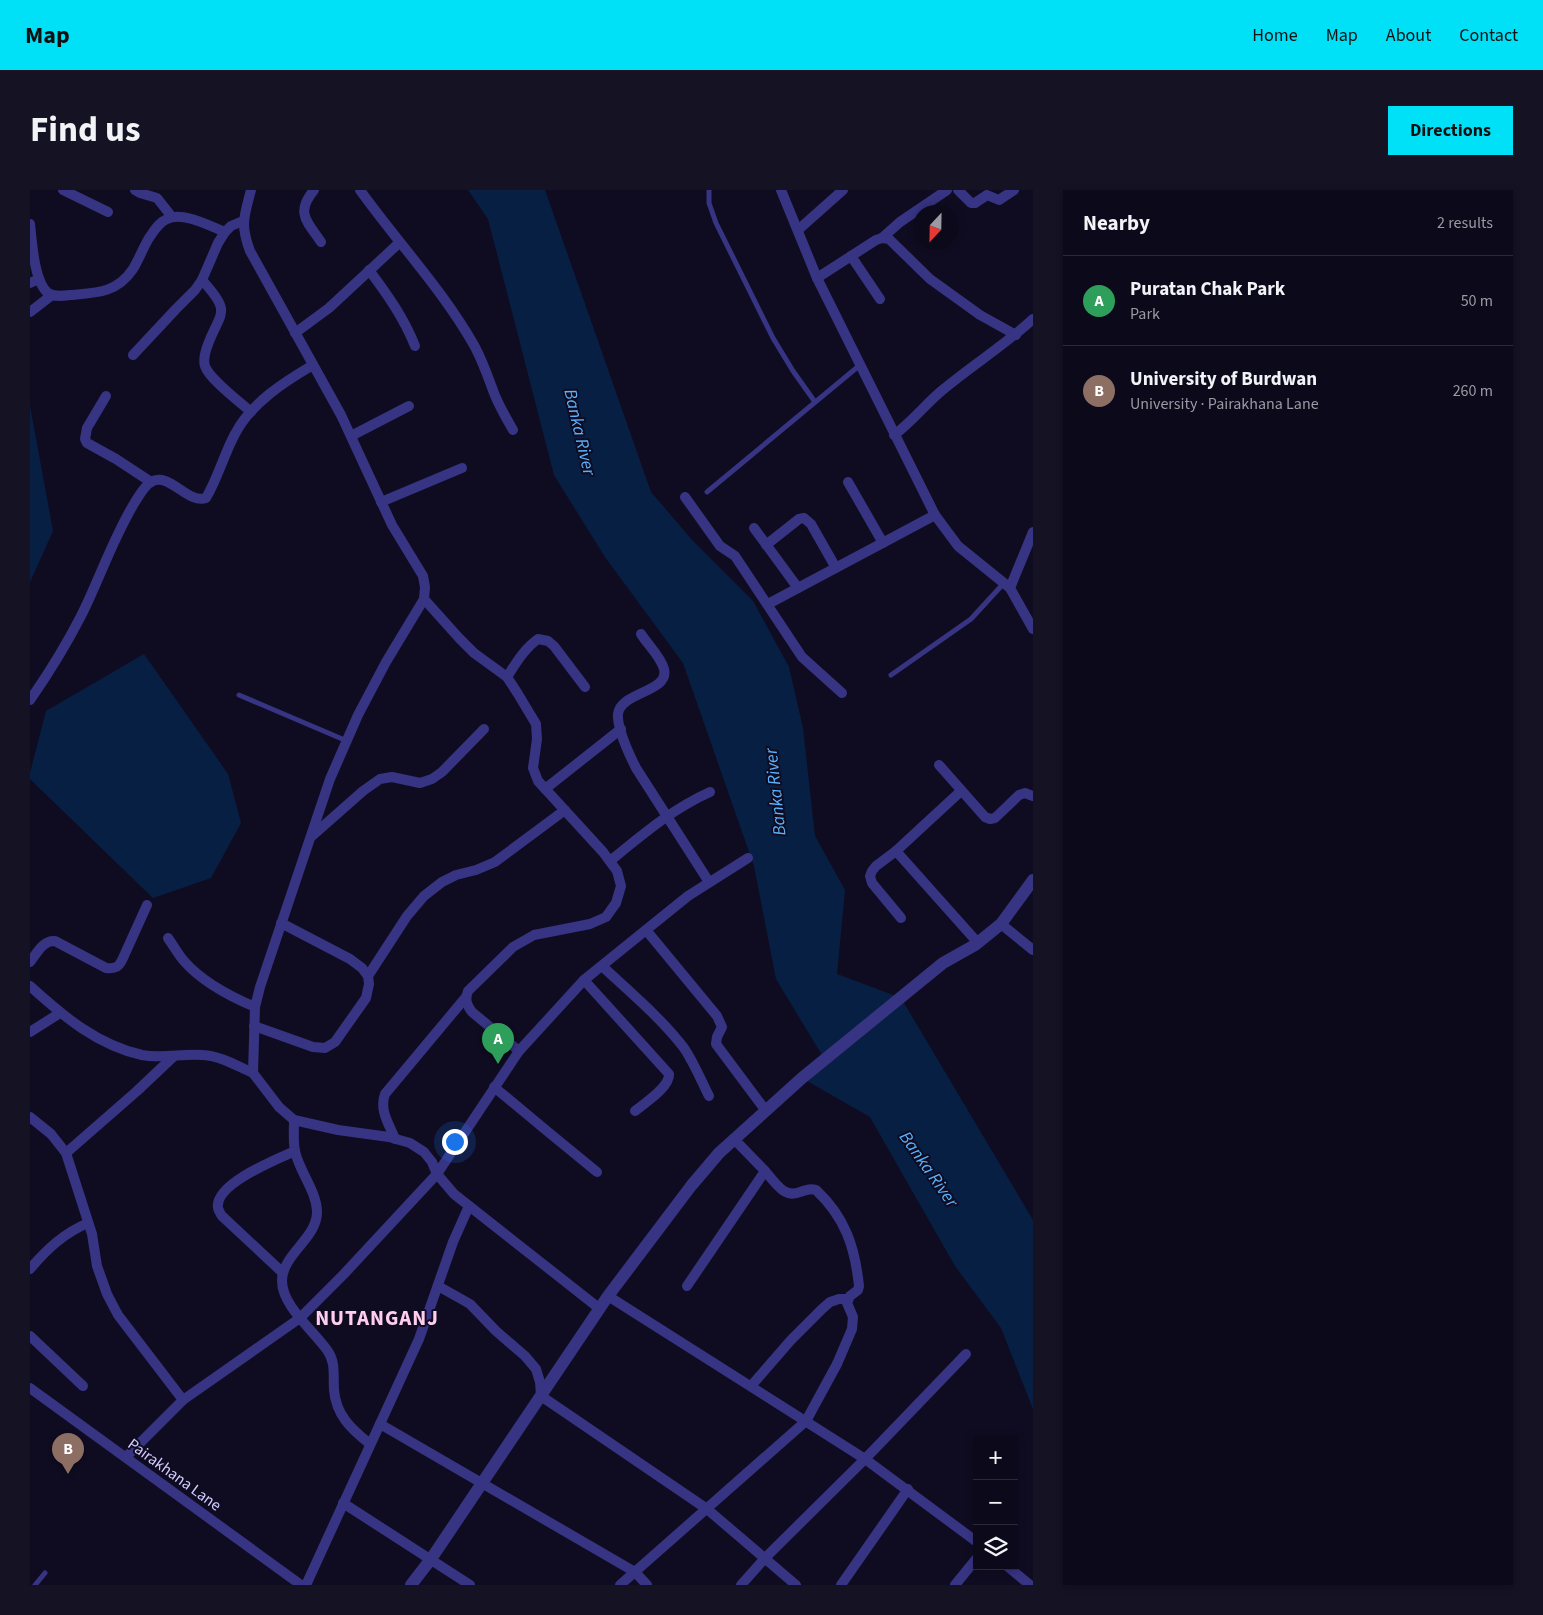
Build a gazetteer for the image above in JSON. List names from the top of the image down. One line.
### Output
{"streets":{"street":["Pairakhana Lane"]},"districts":["NUTANGANJ"],"water":["Banka River"],"north":"bottom","page":{"header":"Map","nav":["Home","Map","About","Contact"],"title":"Find us","buttons":"Directions","heading":["Nearby","2 results"],"list":[{"mark":"A","name":"Puratan Chak Park","note":"Park","value":"50 m"},{"mark":"B","name":"University of Burdwan","note":"University · Pairakhana Lane","value":"260 m"}],"pins":["A","B"],"map_buttons":["+","−"]}}
